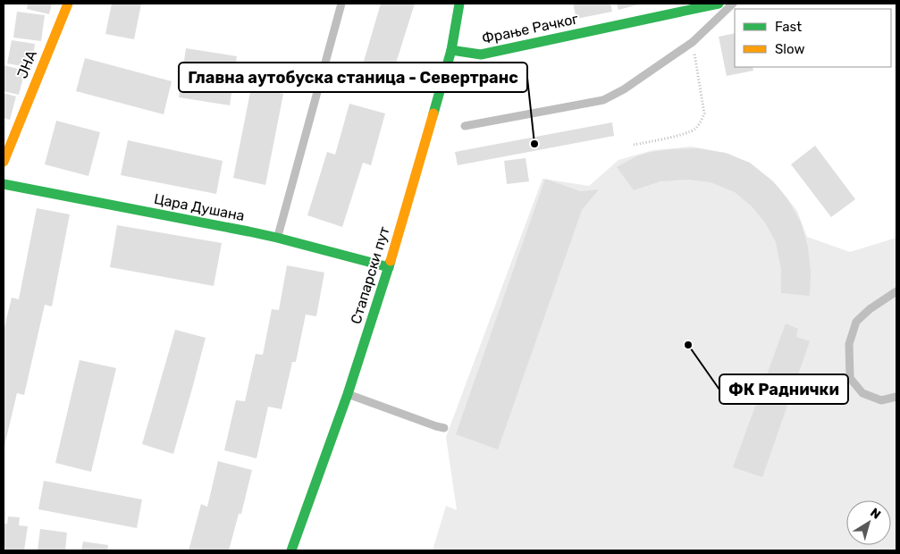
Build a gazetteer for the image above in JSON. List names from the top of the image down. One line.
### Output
{"streets":{"street":["Фрање Рачког","ЈНА","Цара Душана","Стапарски пут"]},"crossings":[["Фрање Рачког","Стапарски пут"],["Цара Душана","Стапарски пут"]],"places":["Главна аутобуска станица - Севертранс","ФК Раднички"],"legend":["Fast","Slow"],"north":"top right"}
